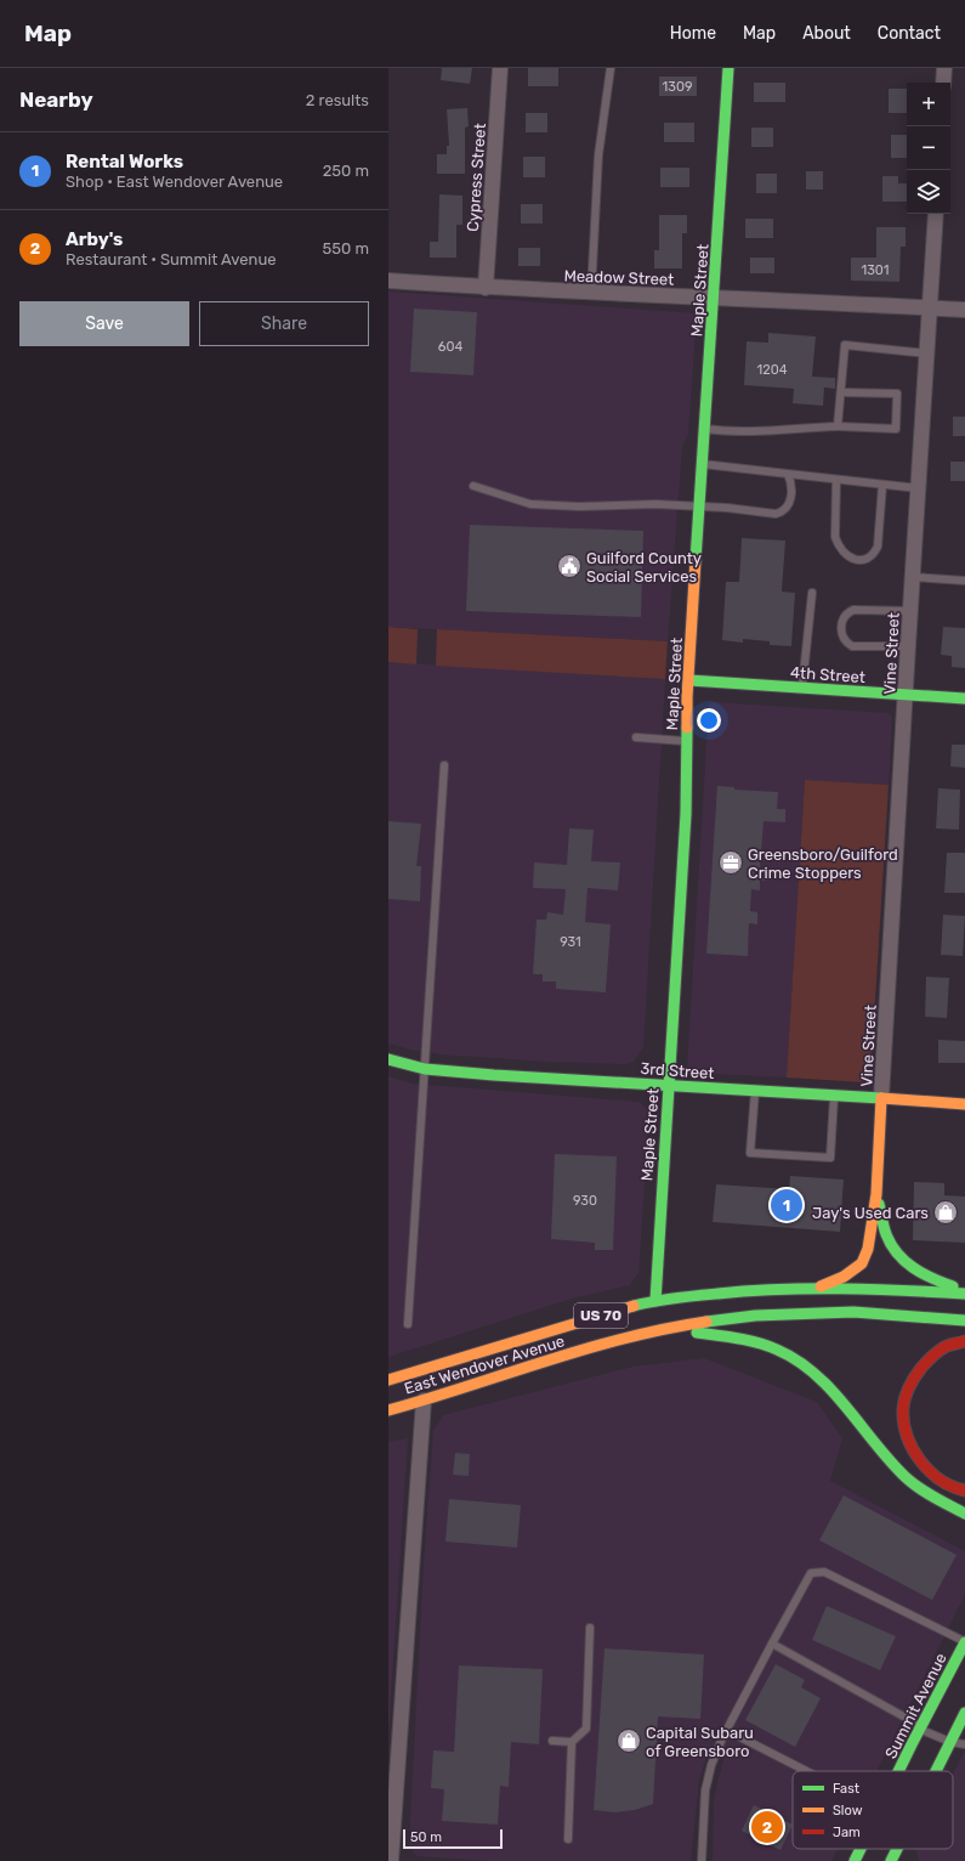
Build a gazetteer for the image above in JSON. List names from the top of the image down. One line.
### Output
{"streets":{"main road":["Maple Street","4th Street","3rd Street","US 70","East Wendover Avenue","Summit Avenue"],"street":["Cypress Street","Meadow Street","Vine Street"]},"crossings":[["Cypress Street","Meadow Street"],["Meadow Street","Maple Street"],["Meadow Street","Vine Street"],["Maple Street","4th Street"],["Maple Street","3rd Street"],["Maple Street","East Wendover Avenue"],["Vine Street","4th Street"],["Vine Street","3rd Street"]],"places":{"public building":["Guilford County Social Services"],"office":["Greensboro/Guilford Crime Stoppers"],"shop":["Jay's Used Cars","Capital Subaru of Greensboro"]},"house_numbers":["1309","1301","604","1204","931","930"],"legend":["Fast","Slow","Jam"],"scale_bar":"50 m","page":{"header":"Map","nav":["Home","Map","About","Contact"],"heading":["Nearby","2 results"],"map_buttons":["+","−"],"list":[{"mark":"1","name":"Rental Works","note":"Shop · East Wendover Avenue","value":"250 m"},{"mark":"2","name":"Arby's","note":"Restaurant · Summit Avenue","value":"550 m"}],"buttons":["Save","Share"],"pins":["1","2"],"scale":"50 m"}}
